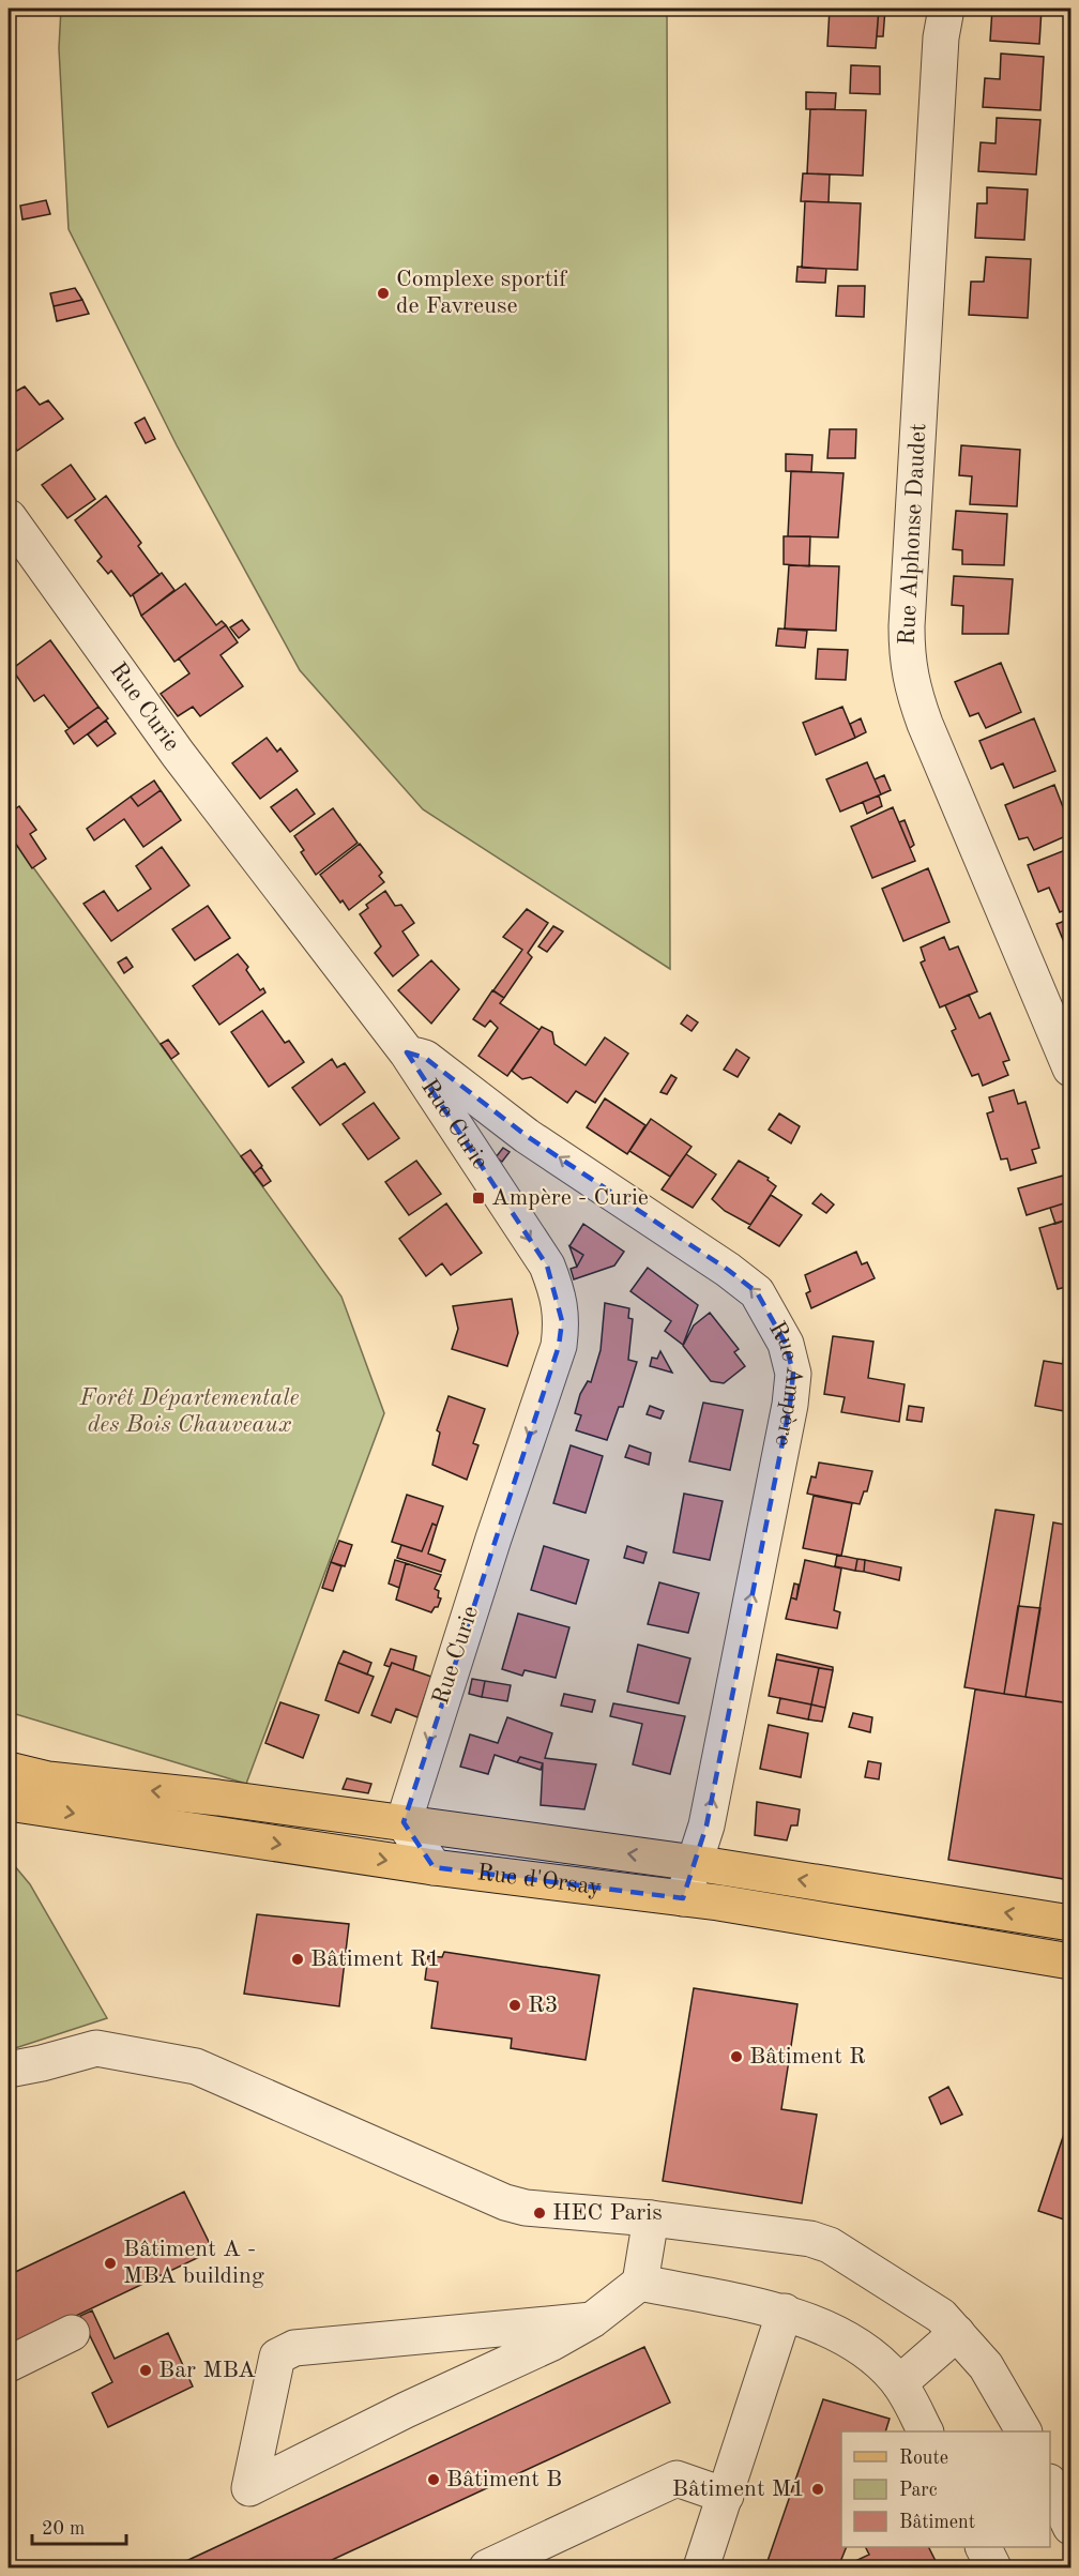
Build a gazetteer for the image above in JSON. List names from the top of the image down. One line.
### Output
{"streets":{"main road":["Rue d'Orsay"],"street":["Rue Alphonse Daudet","Rue Curie","Rue Ampère"]},"crossings":[["Rue Curie","Rue Ampère"],["Rue Curie","Rue d'Orsay"],["Rue Ampère","Rue d'Orsay"]],"one_way":["Rue Curie","Rue Ampère"],"parks":["Forêt Départementale des Bois Chauveaux"],"places":{"other":["Complexe sportif de Favreuse","Bâtiment R1","R3","Bâtiment R","HEC Paris","Bâtiment A - MBA building","Bar MBA","Bâtiment B","Bâtiment M1"],"transit":["Ampère - Curie"]},"legend":["Route","Parc","Bâtiment"],"scale_bar":"20 m"}
